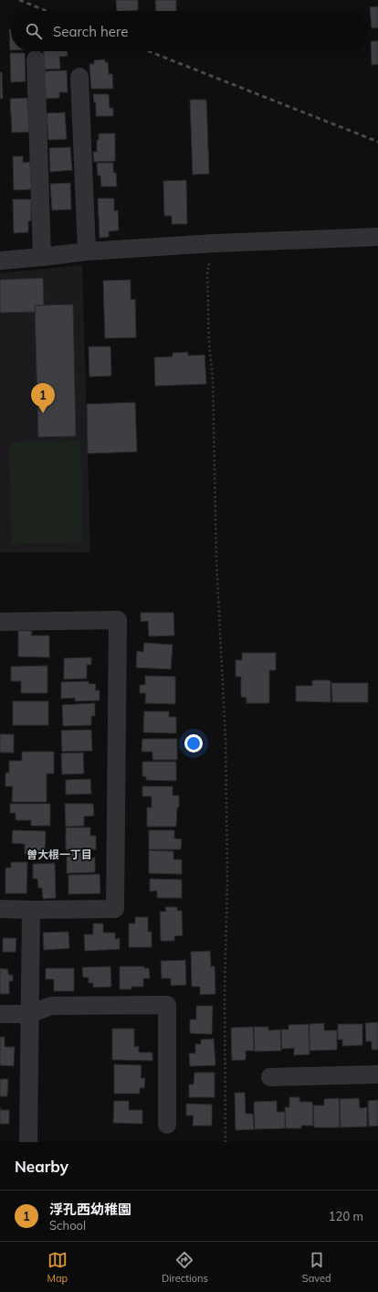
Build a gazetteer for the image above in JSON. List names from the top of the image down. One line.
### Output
{"districts":["曽大根一丁目"],"page":{"search":"Search here","pins":"1","heading":"Nearby","list":[{"mark":"1","name":"浮孔西幼稚園","note":"School","value":"120 m"}],"nav":["Map","Directions","Saved"]}}
